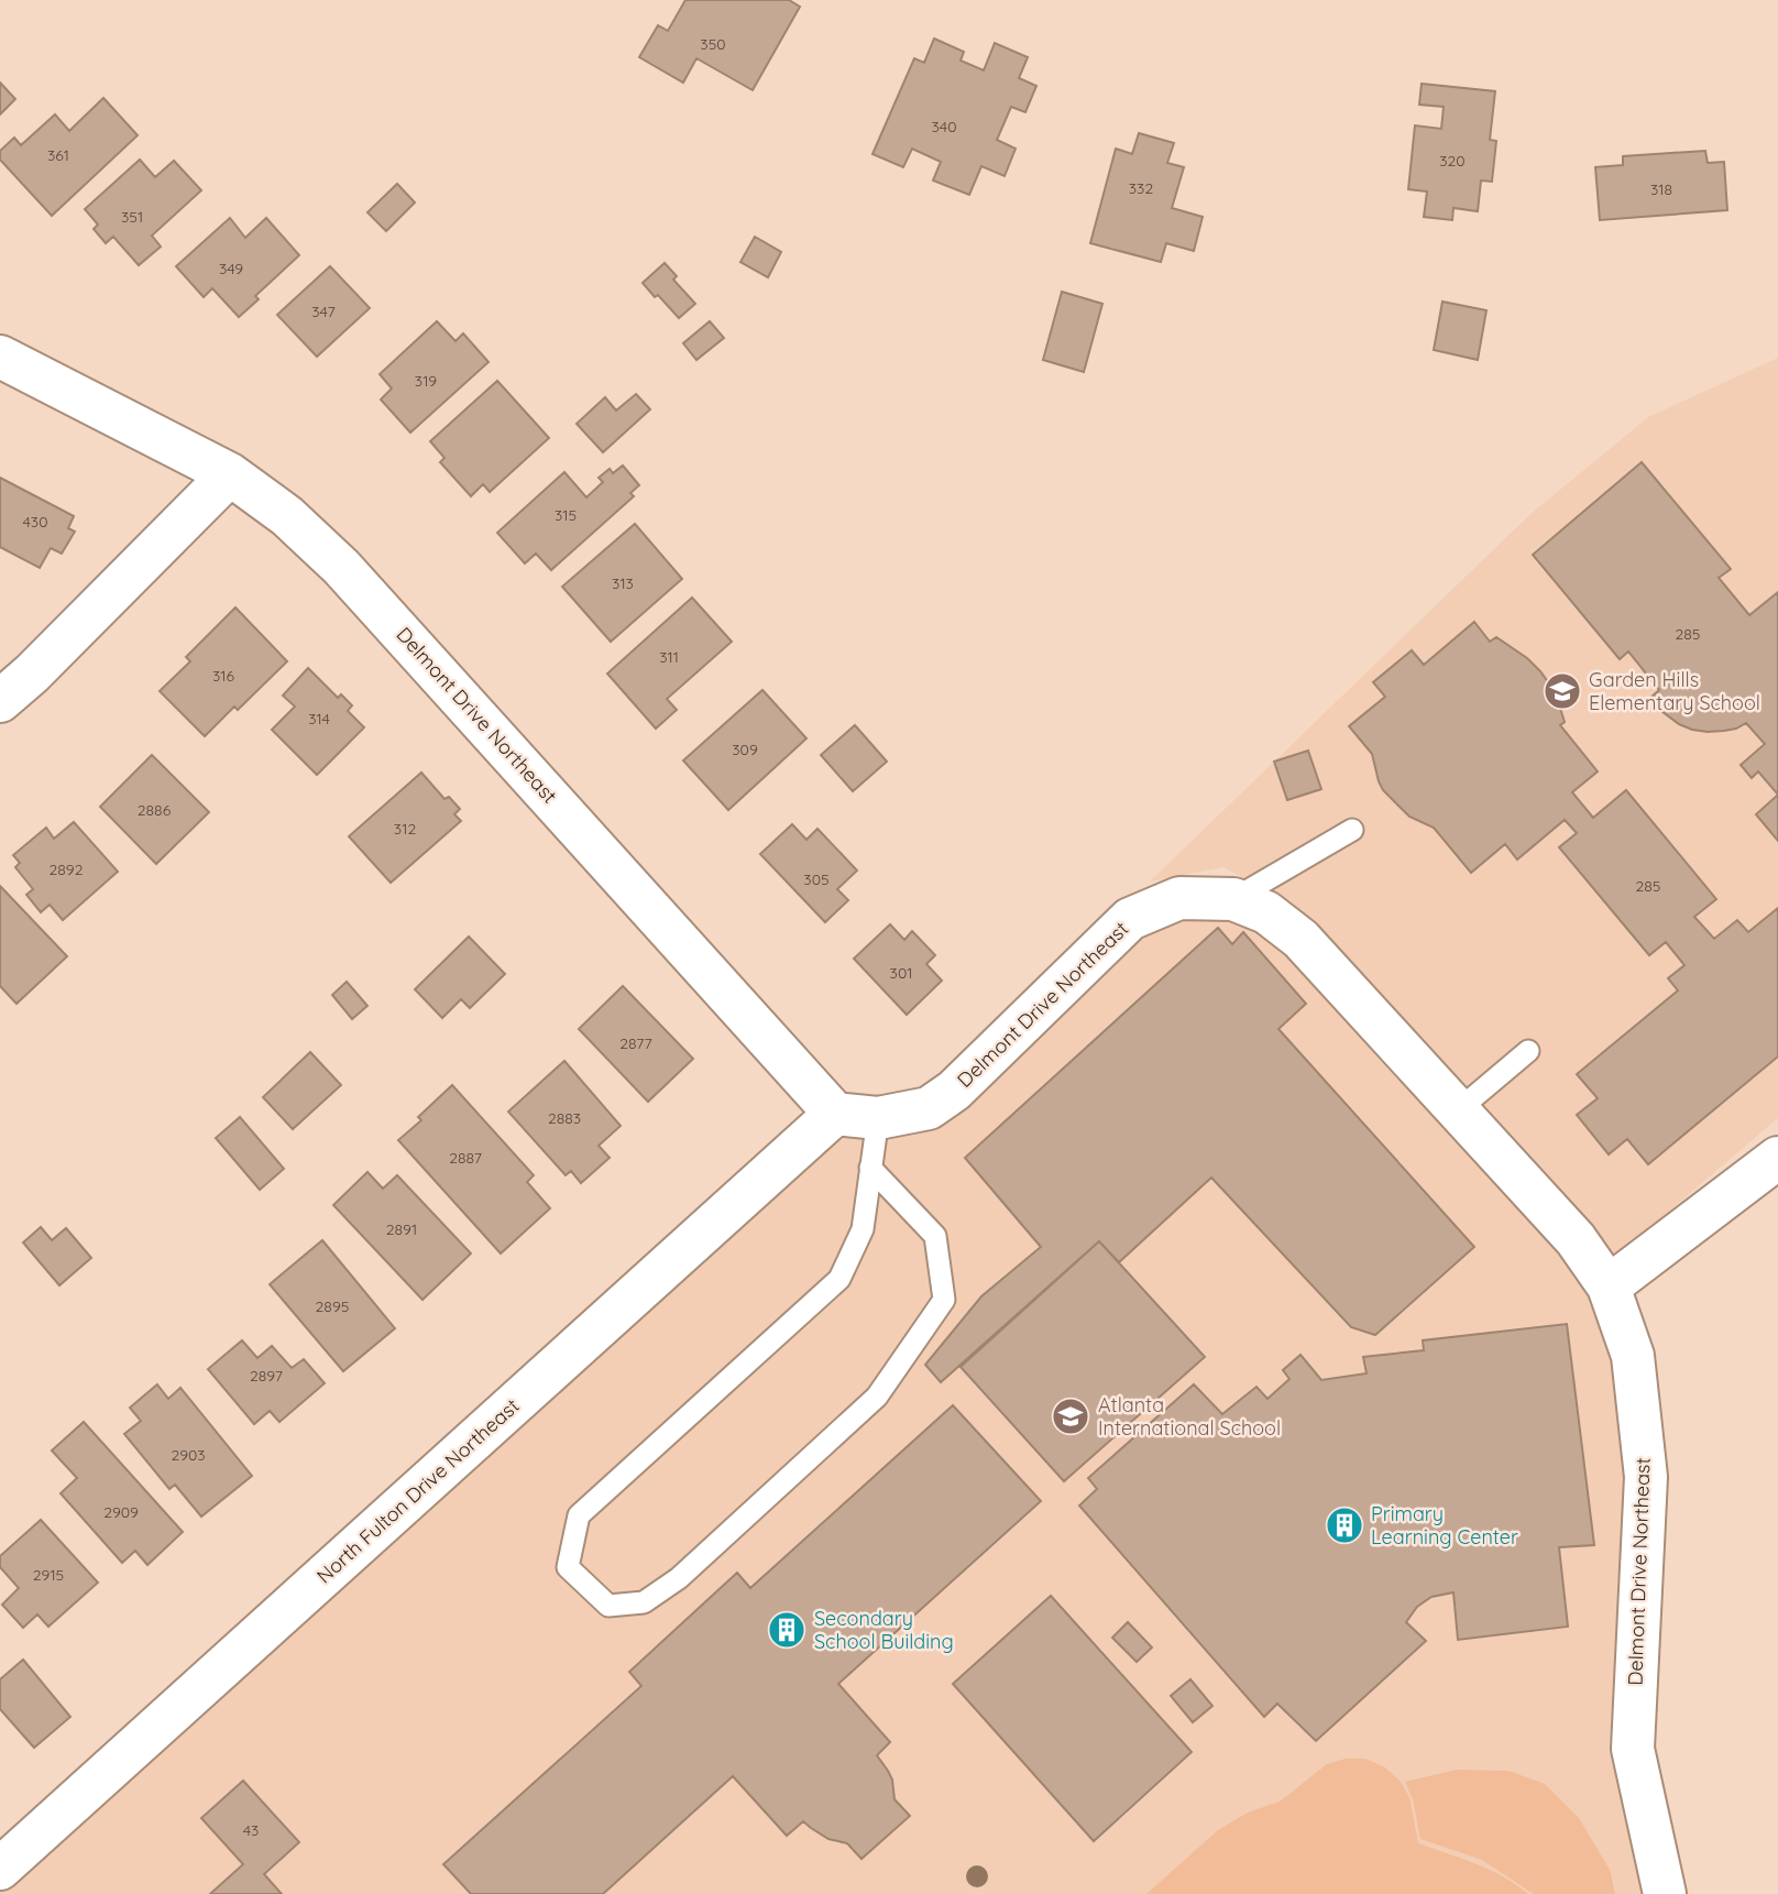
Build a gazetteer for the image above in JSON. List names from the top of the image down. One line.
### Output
{"streets":{"street":["Delmont Drive Northeast","North Fulton Drive Northeast"]},"crossings":[["Delmont Drive Northeast","North Fulton Drive Northeast"]],"places":{"school or university":["Garden Hills Elementary School","Atlanta International School"],"building":["Primary Learning Center","Secondary School Building"]},"house_numbers":["350","340","361","320","332","318","351","349","347","319","315","430","313","285","311","316","314","309","2886","312","2892","305","285","301","2877","2883","2887","2891","2895","2897","2903","2909","2915","43"]}
